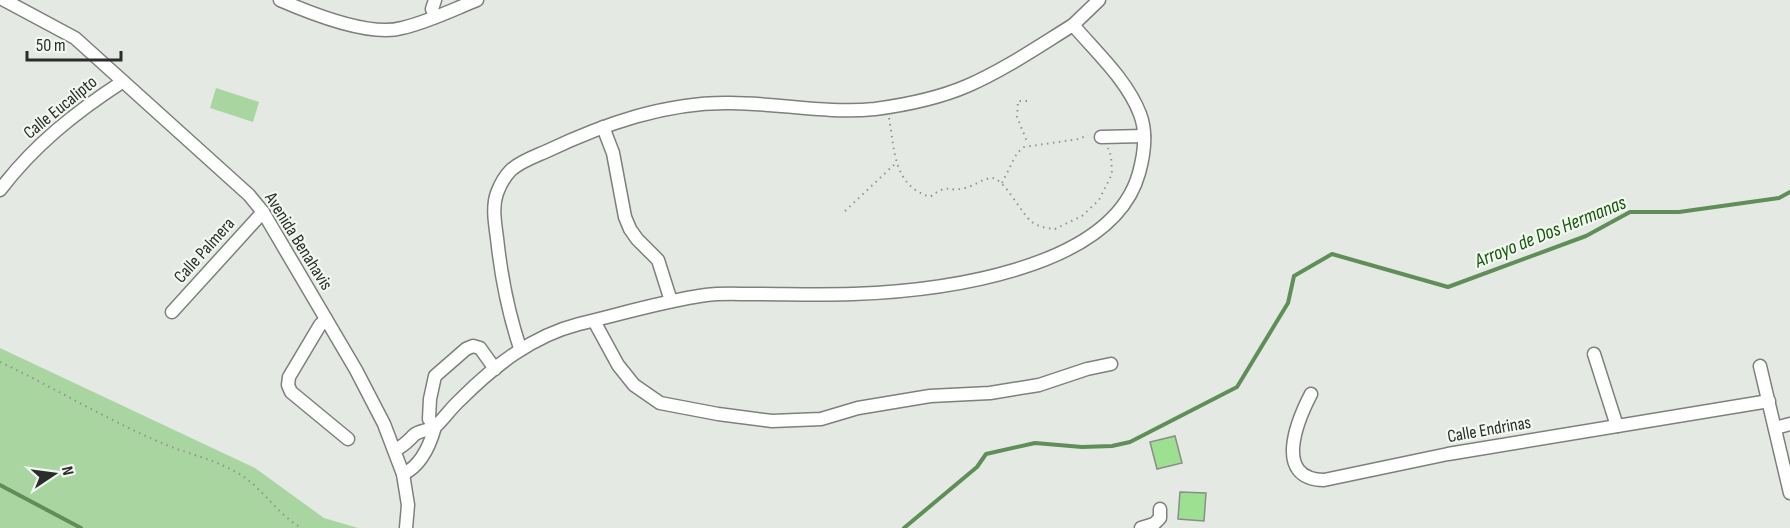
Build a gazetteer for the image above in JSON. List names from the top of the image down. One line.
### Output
{"streets":{"street":["Calle Eucalipto","Avenida Benahavis","Calle Palmera","Calle Endrinas"]},"crossings":[["Calle Eucalipto","Avenida Benahavis"],["Avenida Benahavis","Calle Palmera"]],"water":["Arroyo de Dos Hermanas"],"scale_bar":"50 m","north":"right"}
